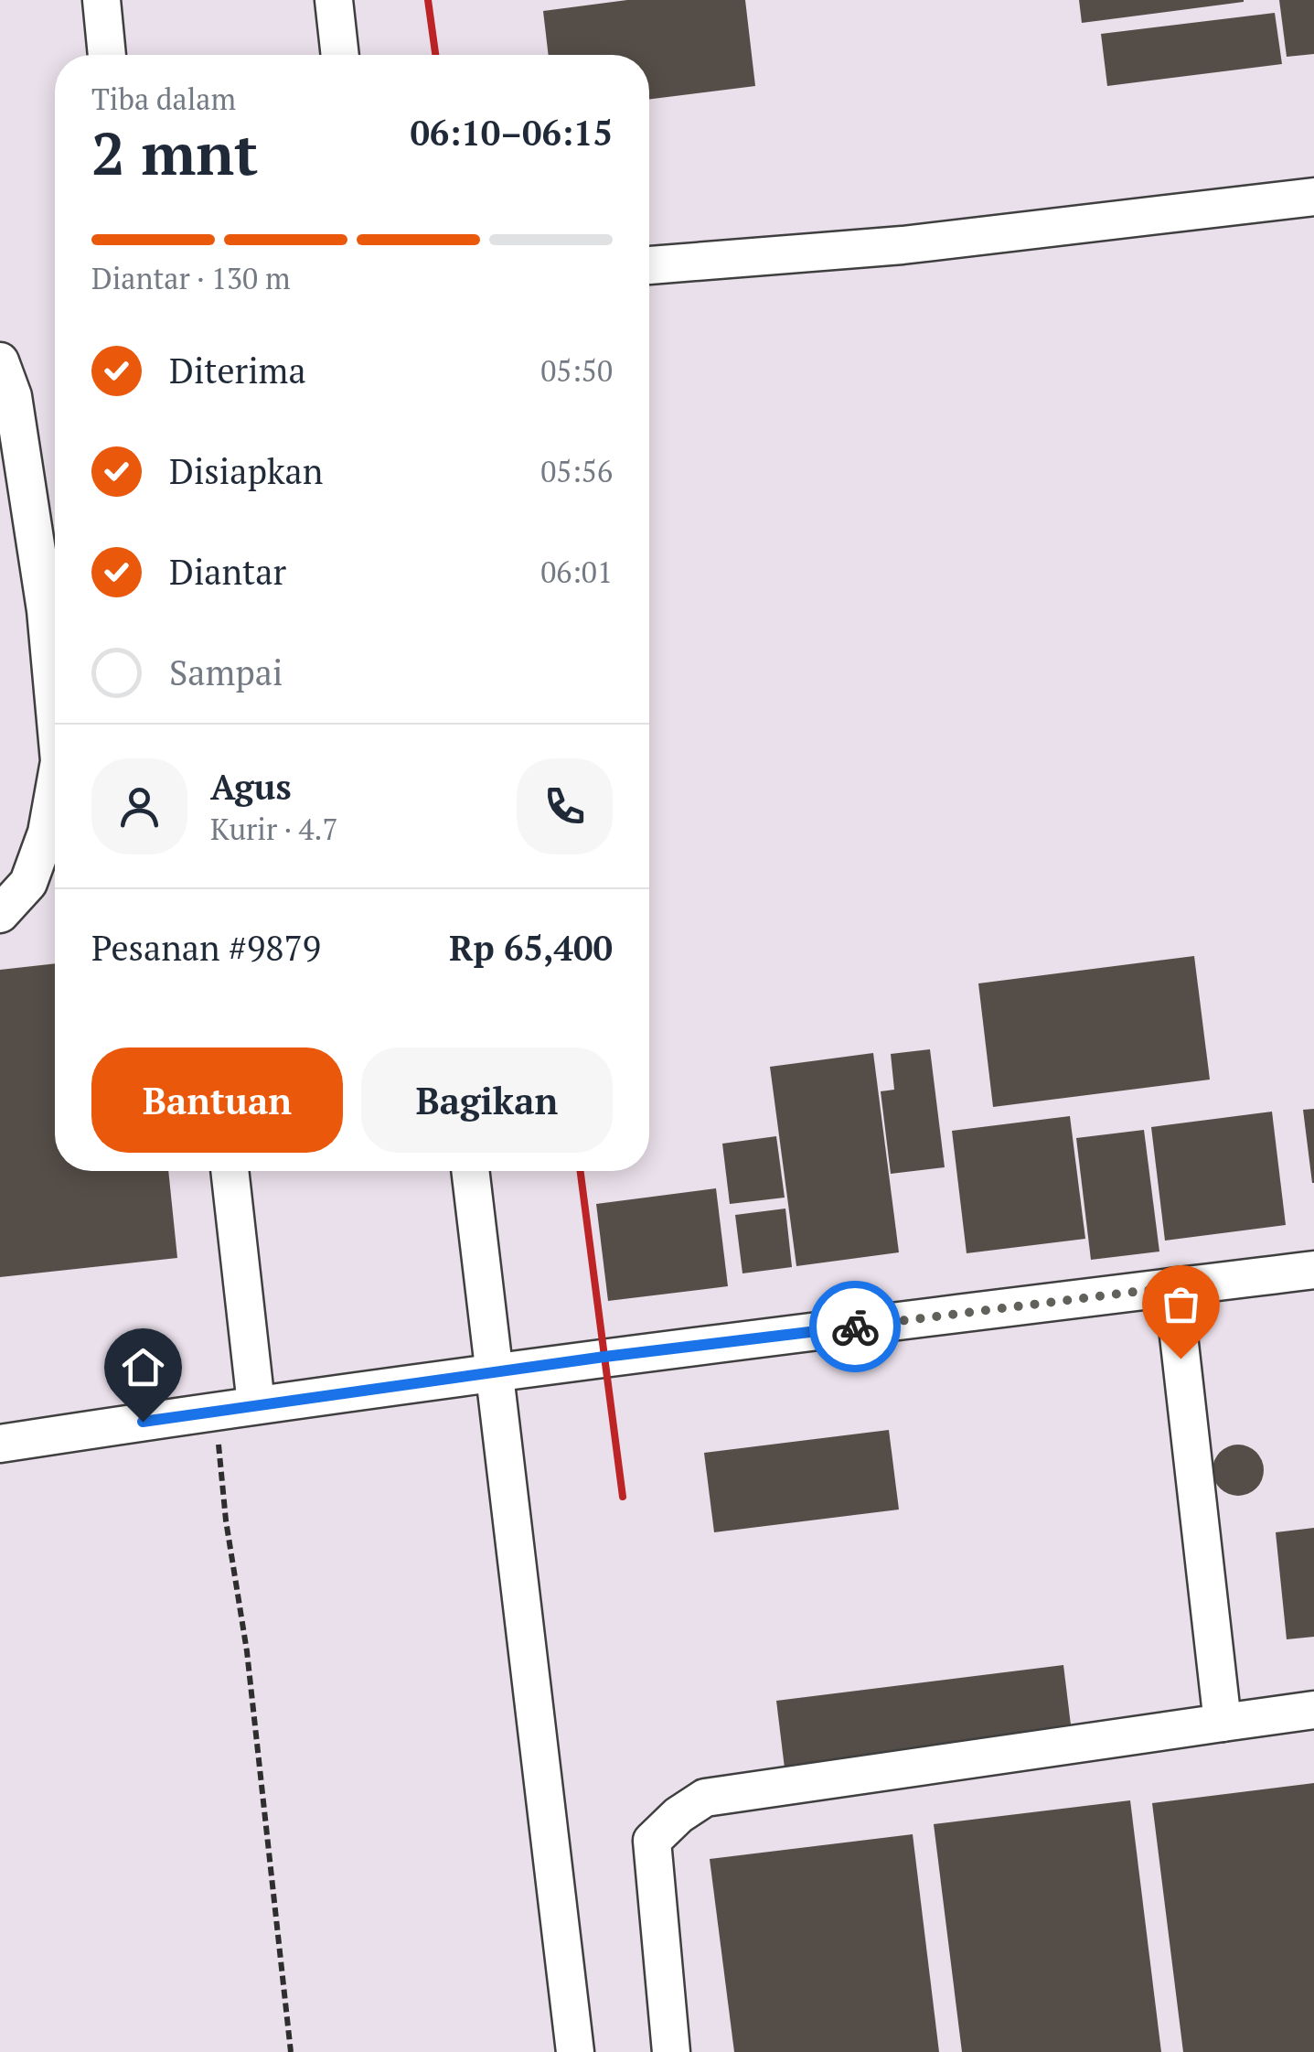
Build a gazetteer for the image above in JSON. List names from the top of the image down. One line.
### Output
{"page":{"heading":["2 mnt","Tiba dalam","06:10–06:15"],"panel":["Agus","Kurir · 4.7","Pesanan #9879","Rp 65,400"],"bar":"Diantar · 130 m","list":[["Diterima","05:50"],["Disiapkan","05:56"],["Diantar","06:01"],"Sampai"],"buttons":["Bantuan","Bagikan"]}}
